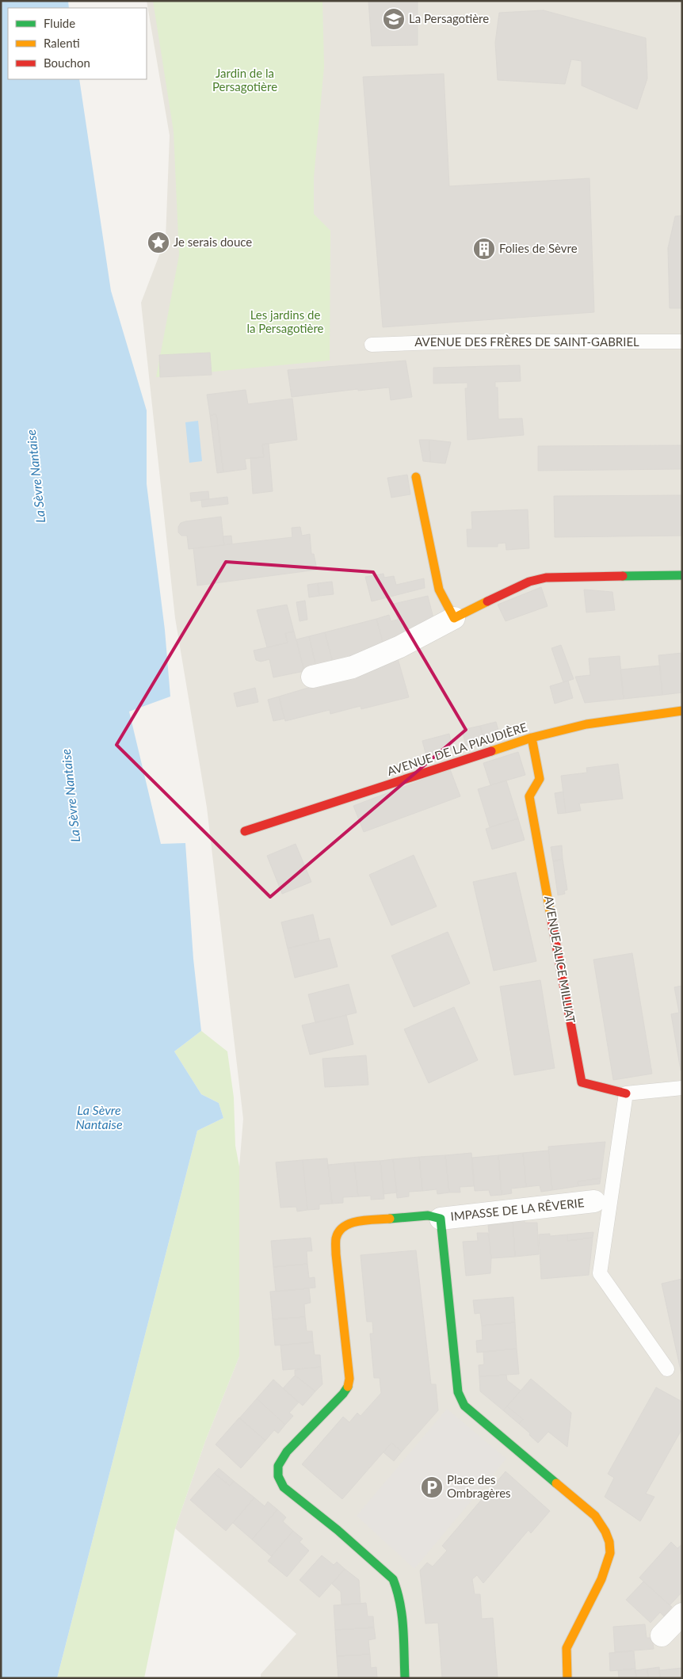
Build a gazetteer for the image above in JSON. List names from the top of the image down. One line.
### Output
{"streets":{"street":["AVENUE DE LA PIAUDIÈRE","AVENUE ALICE MILLIAT","IMPASSE DE LA RÊVERIE"],"lane":["AVENUE DES FRÈRES DE SAINT-GABRIEL"]},"crossings":[["AVENUE DE LA PIAUDIÈRE","AVENUE ALICE MILLIAT"]],"water":["La Sèvre Nantaise"],"parks":["Jardin de la Persagotière","Les jardins de la Persagotière"],"places":{"school or university":["La Persagotière"],"place":["Je serais douce"],"building":["Folies de Sèvre"],"parking":["Place des Ombragères"]},"legend":["Fluide","Ralenti","Bouchon"]}
